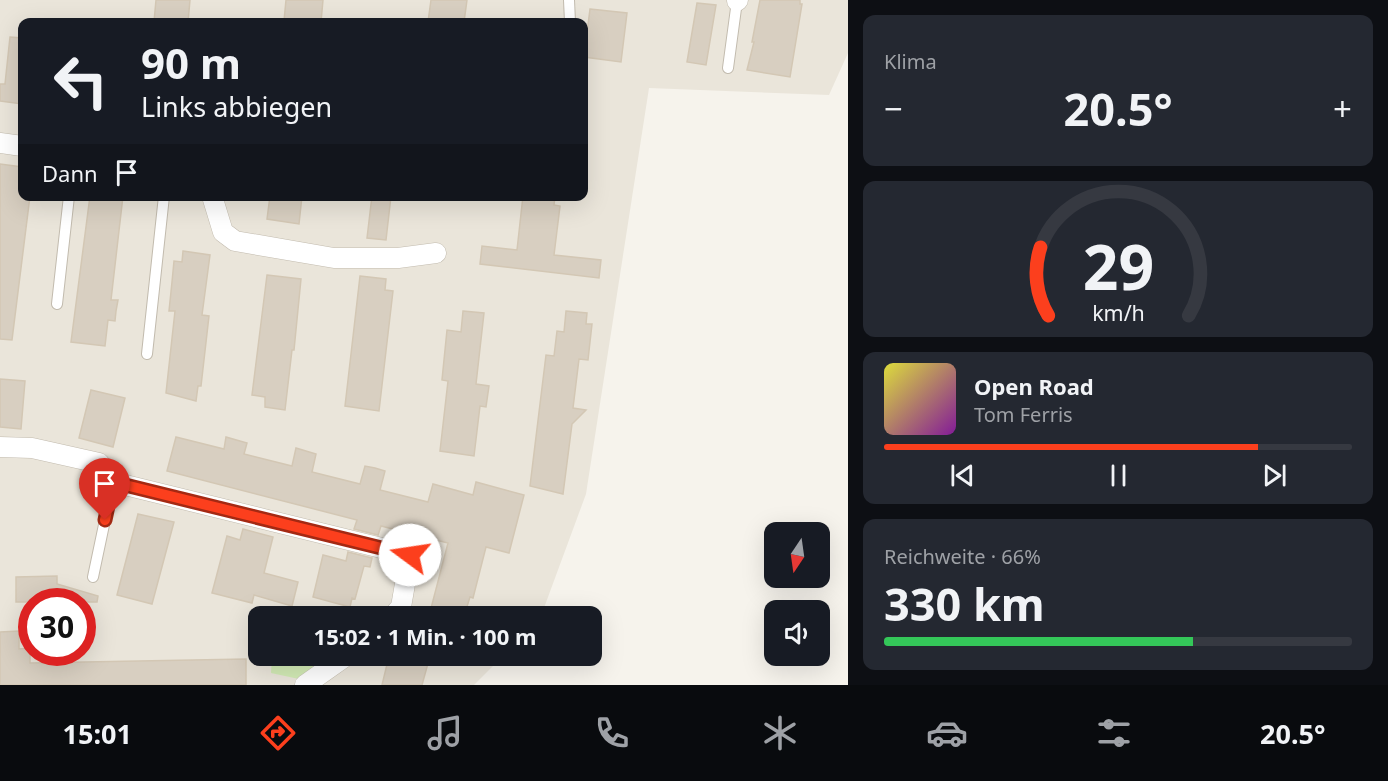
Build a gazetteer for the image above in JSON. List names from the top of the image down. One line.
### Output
{"north":"bottom","page":{"tile":["Klima",["Reichweite · 66%","330 km"]],"turn":["90 m","Links abbiegen"],"heat":["−","20.5°","+"],"then":"Dann","song":["Open Road","Tom Ferris"],"limit":"30","trip":"15:02 · 1 Min. · 100 m","tabs":["15:01","20.5°"],"gauge":["29","km/h"]}}
